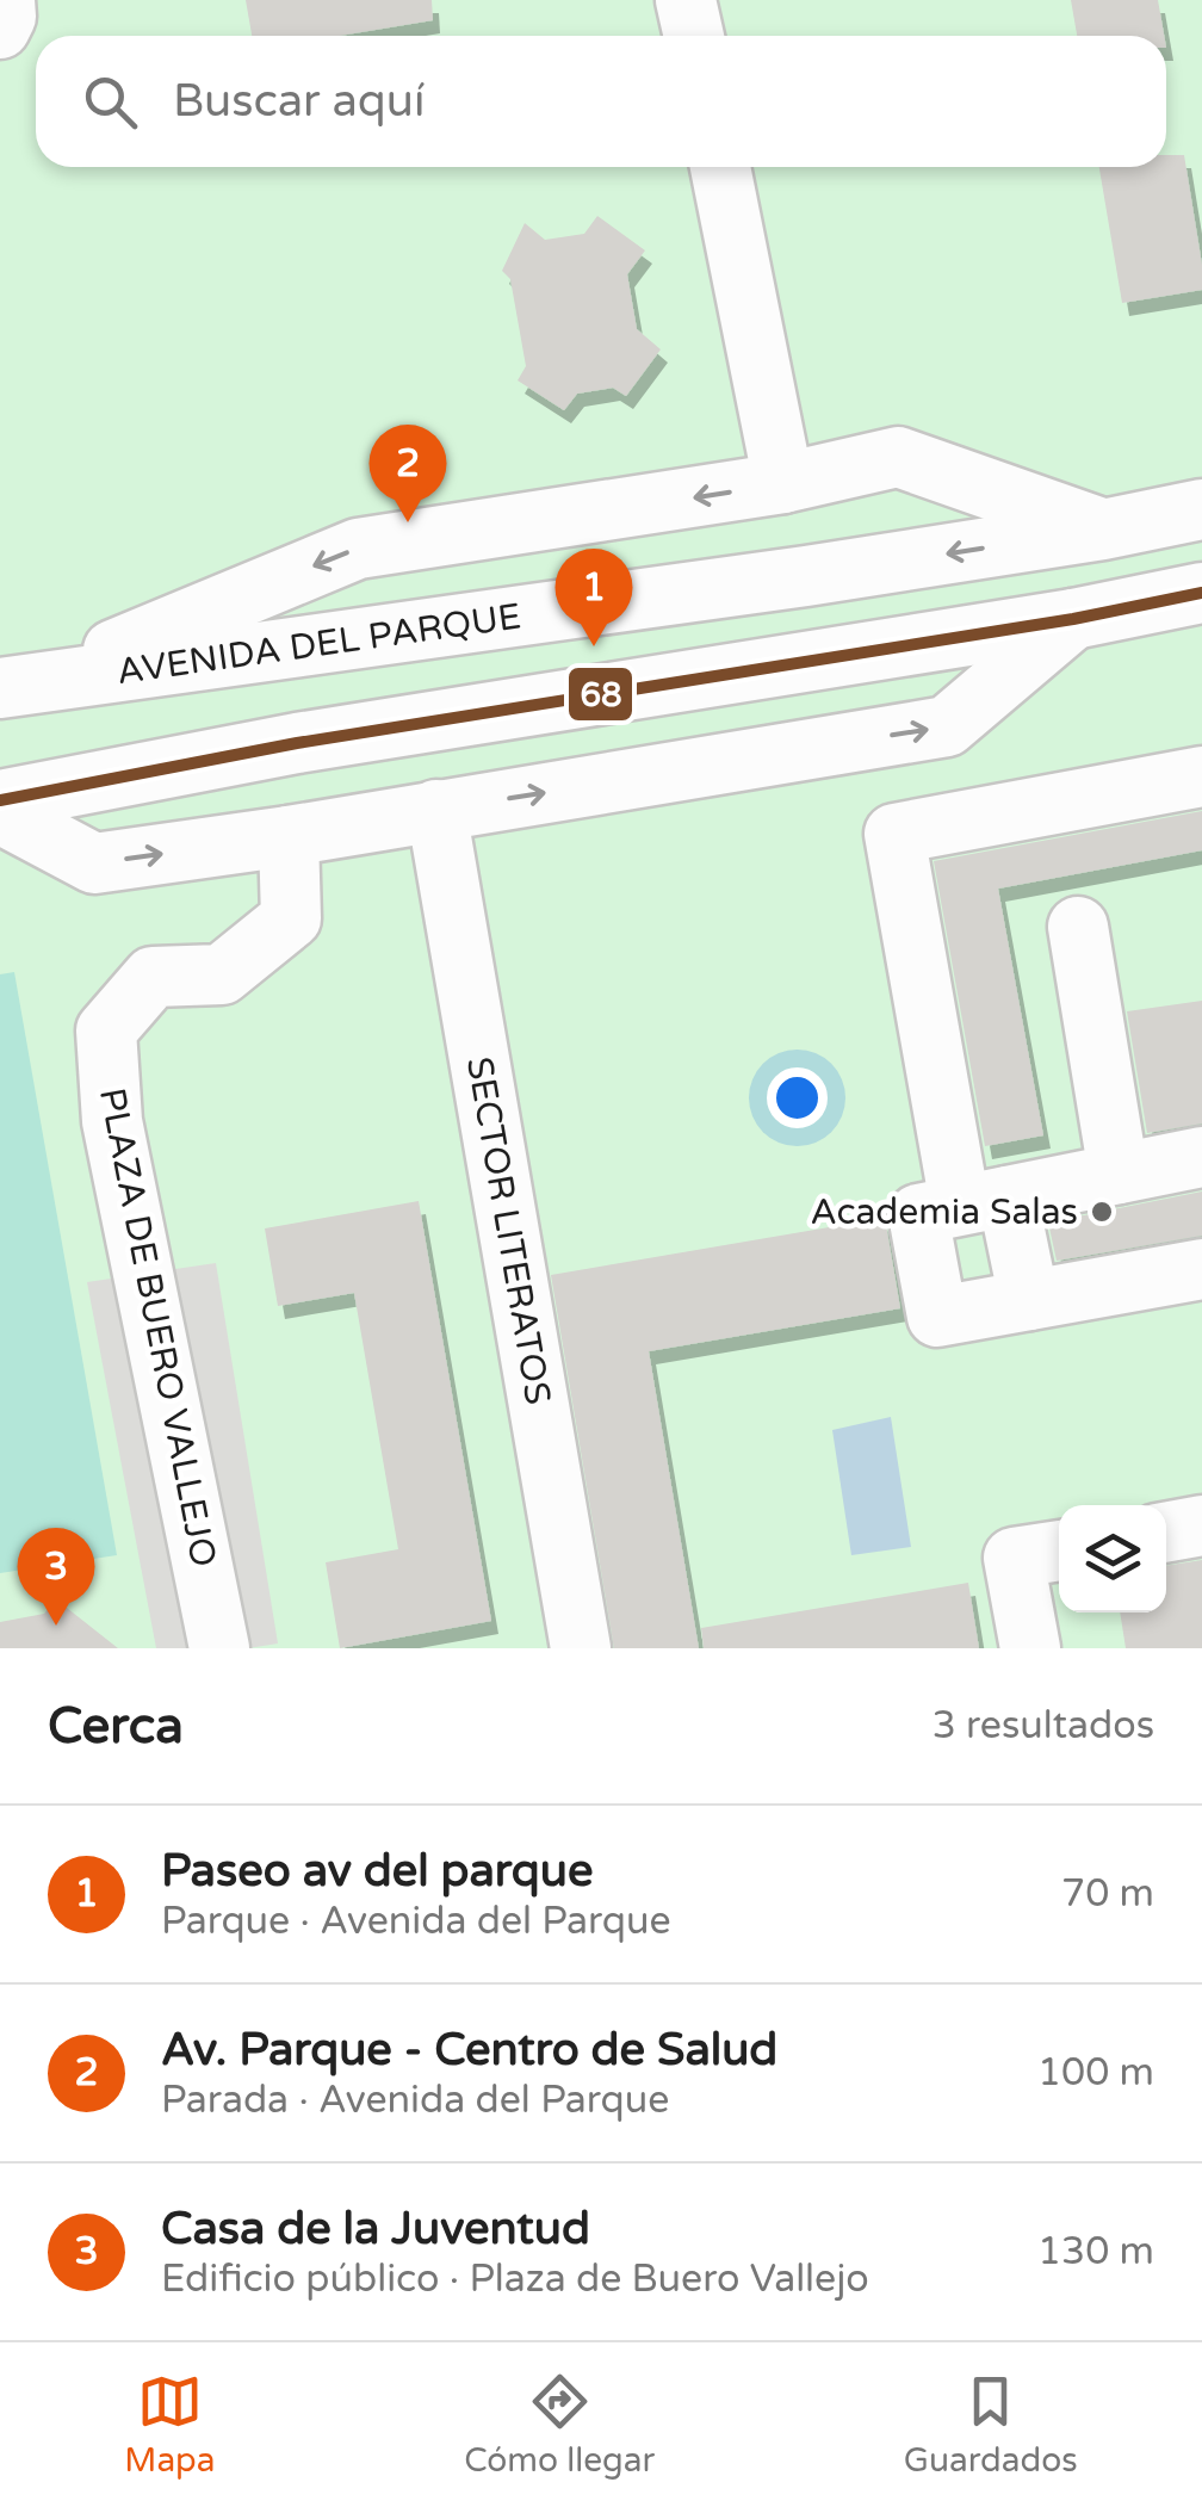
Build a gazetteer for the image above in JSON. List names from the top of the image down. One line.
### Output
{"streets":{"street":["AVENIDA DEL PARQUE","SECTOR LITERATOS","PLAZA DE BUERO VALLEJO"]},"places":["Academia Salas"],"lines":["transit line 68"],"page":{"search":"Buscar aquí","pins":["2","1","3"],"heading":["Cerca","3 resultados"],"list":[{"mark":"1","name":"Paseo av del parque","note":"Parque · Avenida del Parque","value":"70 m"},{"mark":"2","name":"Av. Parque - Centro de Salud","note":"Parada · Avenida del Parque","value":"100 m"},{"mark":"3","name":"Casa de la Juventud","note":"Edificio público · Plaza de Buero Vallejo","value":"130 m"}],"nav":["Mapa","Cómo llegar","Guardados"]}}
